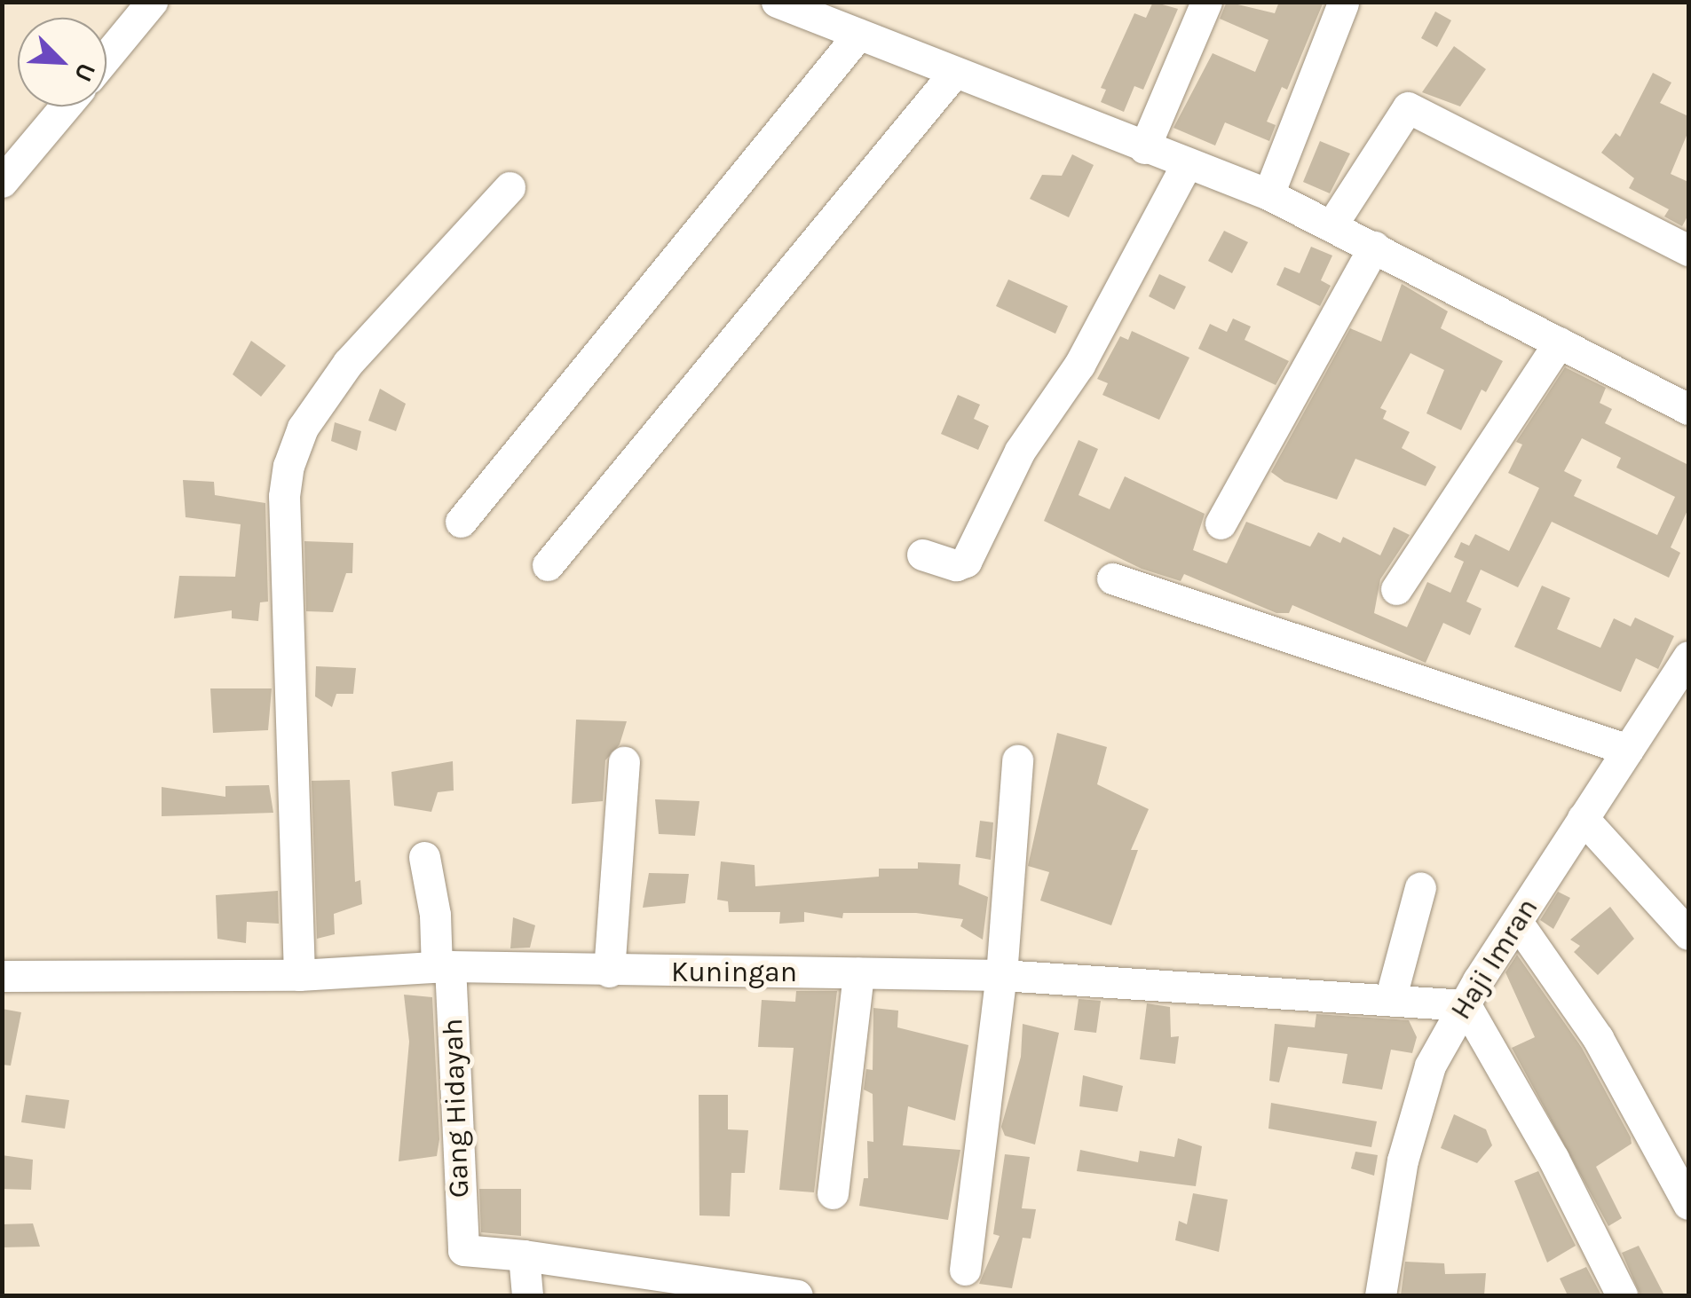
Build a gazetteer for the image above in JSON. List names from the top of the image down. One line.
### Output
{"streets":{"street":["Haji Imran","Kuningan","Gang Hidayah"]},"crossings":[["Haji Imran","Kuningan"],["Kuningan","Gang Hidayah"]],"north":"bottom right"}
